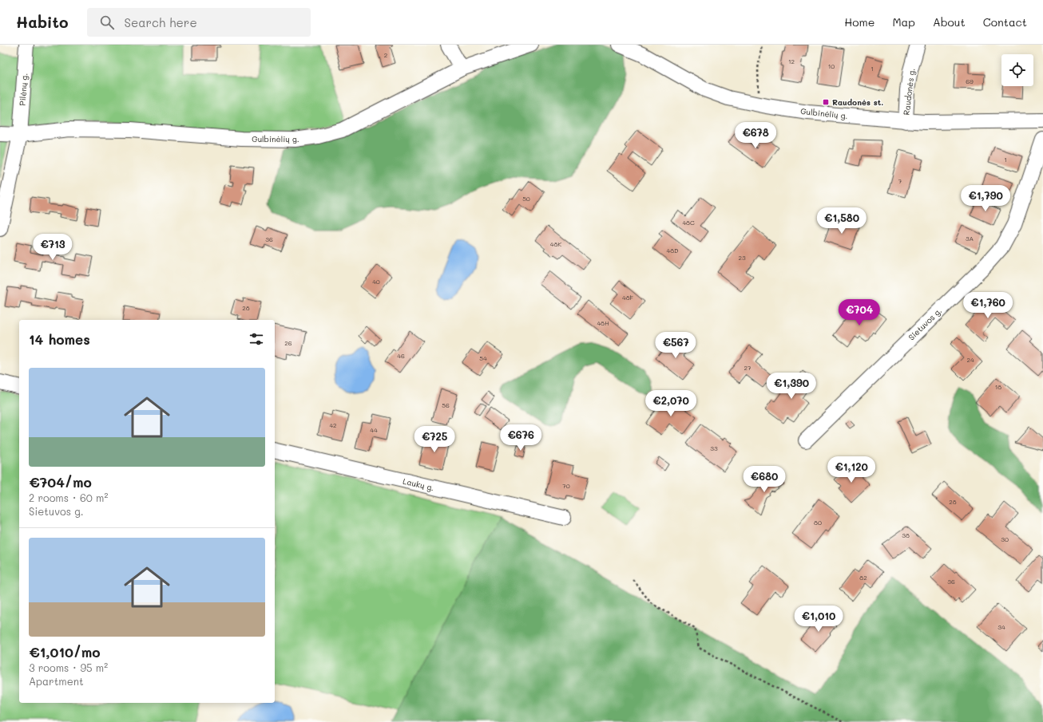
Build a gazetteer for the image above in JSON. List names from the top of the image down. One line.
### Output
{"streets":{"street":["Pilėnų g.","Raudonės g.","Gulbinėlių g.","Sietuvos g.","Laukų g."]},"crossings":[["Pilėnų g.","Gulbinėlių g."],["Raudonės g.","Gulbinėlių g."]],"places":{"transit":["Raudonės st."]},"house_numbers":["2","12","10","1","69","1","7","50","48C","3A","36","48K","48D","23","40","48F","28","48H","26","46","54","24","27","18","56","42","44","33","70","28","80","38","30","82","36","34"],"page":{"header":"Habito","search":"Search here","nav":["Home","Map","About","Contact"],"price":["€678","€1,790","€1,580","€713","€1,760","€704","€567","€1,390","€2,070","€676","€725","€1,120","€680","€1,010"],"heading":"14 homes","list":[{"name":"€704/mo","note":"2 rooms · 60 m² · Sietuvos g."},{"name":"€1,010/mo","note":"3 rooms · 95 m² · Apartment"}]}}
